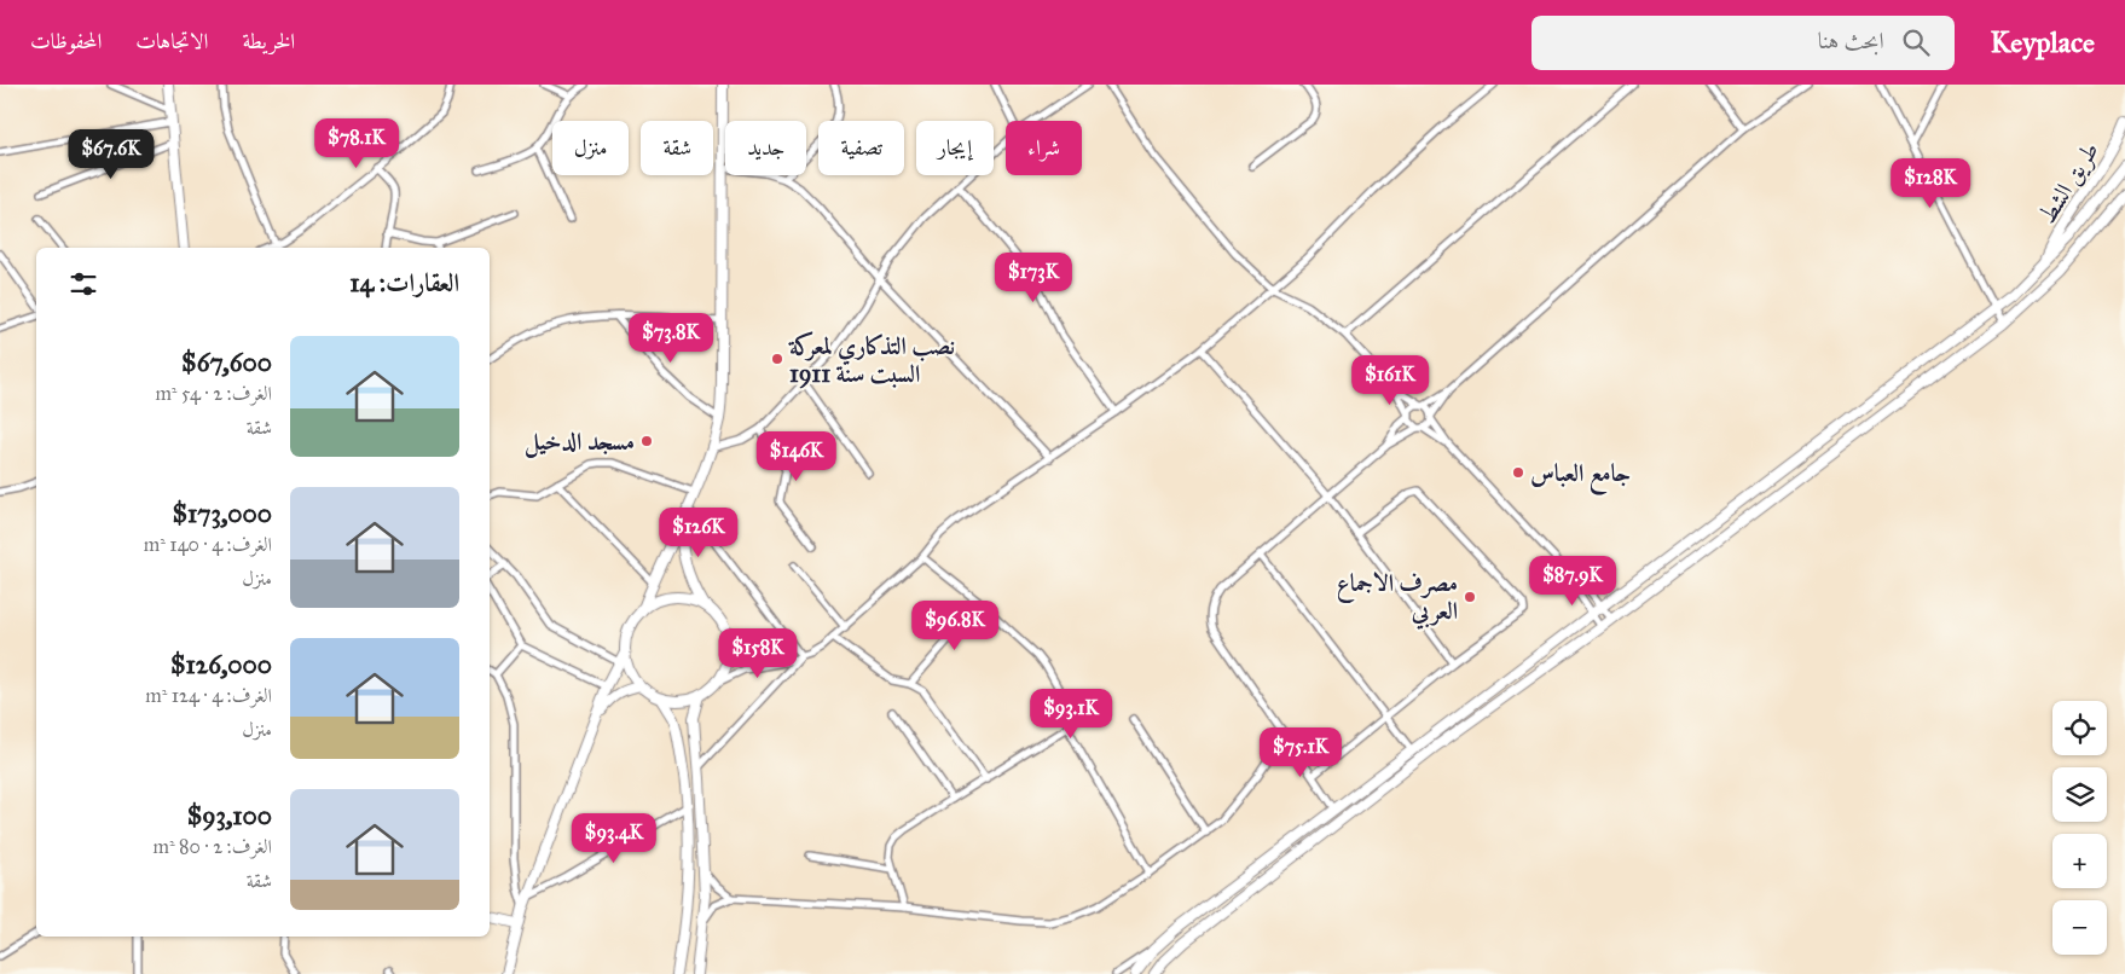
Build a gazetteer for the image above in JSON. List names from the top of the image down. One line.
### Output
{"streets":{"main road":["طريق الشط"]},"places":["نصب التذكاري لمعركة السبت سنة 1911","مسجد الدخيل","جامع العباس","مصرف الاجماع العربي"],"page":{"header":"Keyplace","search":"ابحث هنا","nav":["الخريطة","الاتجاهات","المحفوظات"],"price":["$78.1K","$67.6K","$128K","$173K","$73.8K","$161K","$146K","$126K","$87.9K","$96.8K","$158K","$93.1K","$75.1K","$93.4K"],"chip":["شراء","إيجار","تصفية","جديد","شقة","منزل"],"heading":"العقارات: 14","list":[{"name":"$67,600","note":"الغرف: 2 · 54 m² · شقة"},{"name":"$173,000","note":"الغرف: 4 · 140 m² · منزل"},{"name":"$126,000","note":"الغرف: 4 · 124 m² · منزل"},{"name":"$93,100","note":"الغرف: 2 · 80 m² · شقة"}],"map_buttons":["+","−"]}}
